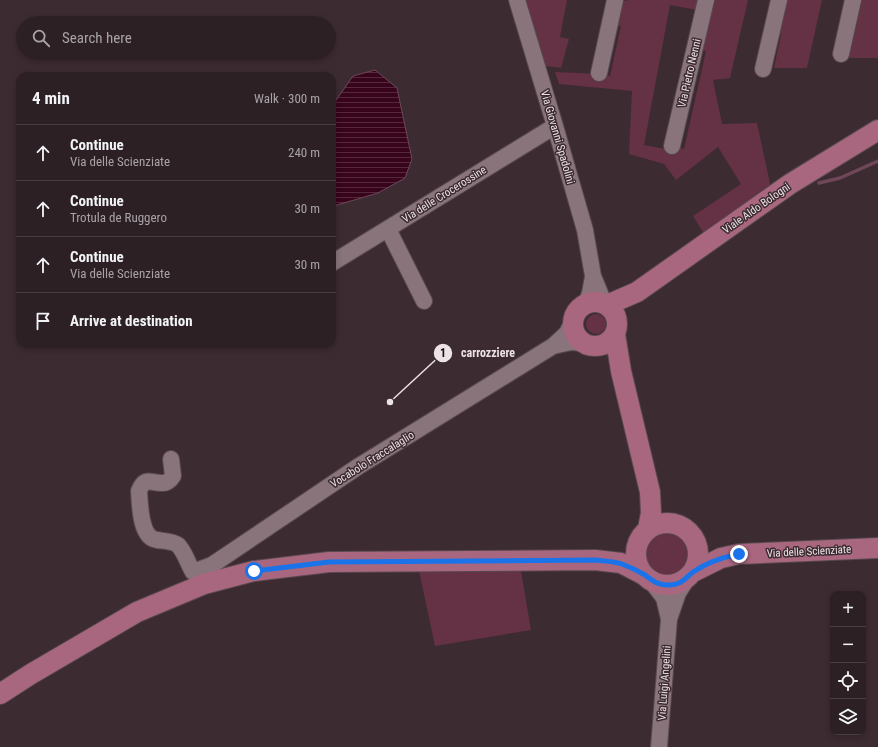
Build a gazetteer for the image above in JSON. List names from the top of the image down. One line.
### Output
{"streets":{"main road":["Viale Aldo Bologni","Via delle Scienziate"],"street":["Via Pietro Nenni","Via Giovanni Spadolini","Via delle Crocerossine","Vocabolo Fraccalaglio","Via Luigi Angelini"]},"crossings":[["Via Giovanni Spadolini","Via delle Crocerossine"],["Via Giovanni Spadolini","Viale Aldo Bologni"],["Via delle Scienziate","Via Luigi Angelini"]],"places":["carrozziere"],"page":{"search":"Search here","heading":["4 min","Walk · 300 m"],"list":[["Continue","Via delle Scienziate","240 m"],["Continue","Trotula de Ruggero","30 m"],["Continue","Via delle Scienziate","30 m"],"Arrive at destination"],"map_buttons":["+","−"]}}
